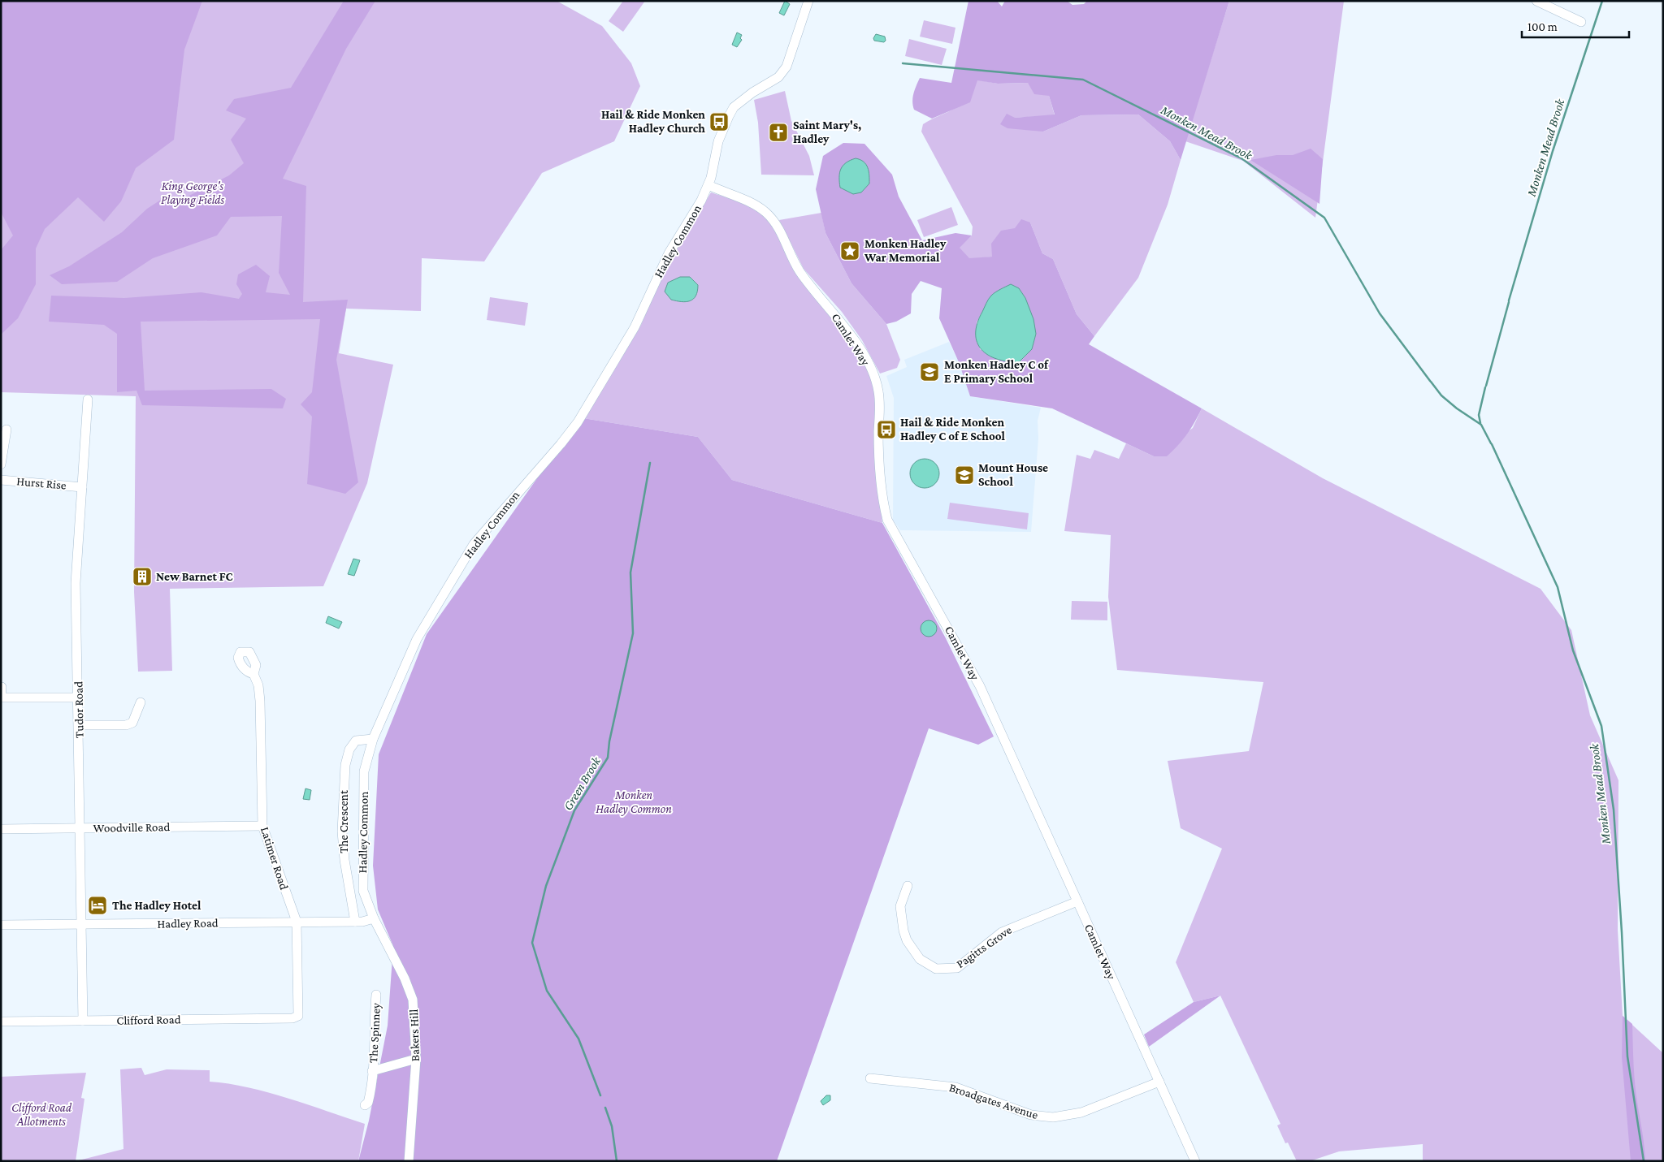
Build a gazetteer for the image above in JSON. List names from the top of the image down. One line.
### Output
{"streets":{"street":["Hadley Common","Camlet Way","Hurst Rise","Tudor Road","The Crescent","Woodville Road","Latimer Road","Hadley Road","Pagitts Grove","Clifford Road","The Spinney","Bakers Hill","Broadgates Avenue"]},"crossings":[["Hadley Common","Camlet Way"],["Hadley Common","The Crescent"],["Hadley Common","Hadley Road"],["Hadley Common","Bakers Hill"],["Camlet Way","Pagitts Grove"],["Camlet Way","Broadgates Avenue"],["Hurst Rise","Tudor Road"],["Tudor Road","Woodville Road"],["Tudor Road","Hadley Road"],["Tudor Road","Clifford Road"],["The Crescent","Hadley Road"],["Woodville Road","Latimer Road"],["Latimer Road","Hadley Road"],["Latimer Road","Clifford Road"],["Hadley Road","Bakers Hill"],["The Spinney","Bakers Hill"]],"water":["Monken Mead Brook","Green Brook"],"parks":["King George's Playing Fields","Monken Hadley Common","Clifford Road Allotments"],"places":{"bus stop":["Hail & Ride Monken Hadley Church","Hail & Ride Monken Hadley C of E School"],"church":["Saint Mary's, Hadley"],"place":["Monken Hadley War Memorial"],"school or university":["Monken Hadley C of E Primary School","Mount House School"],"building":["New Barnet FC"],"hotel":["The Hadley Hotel"]},"scale_bar":"100 m"}
